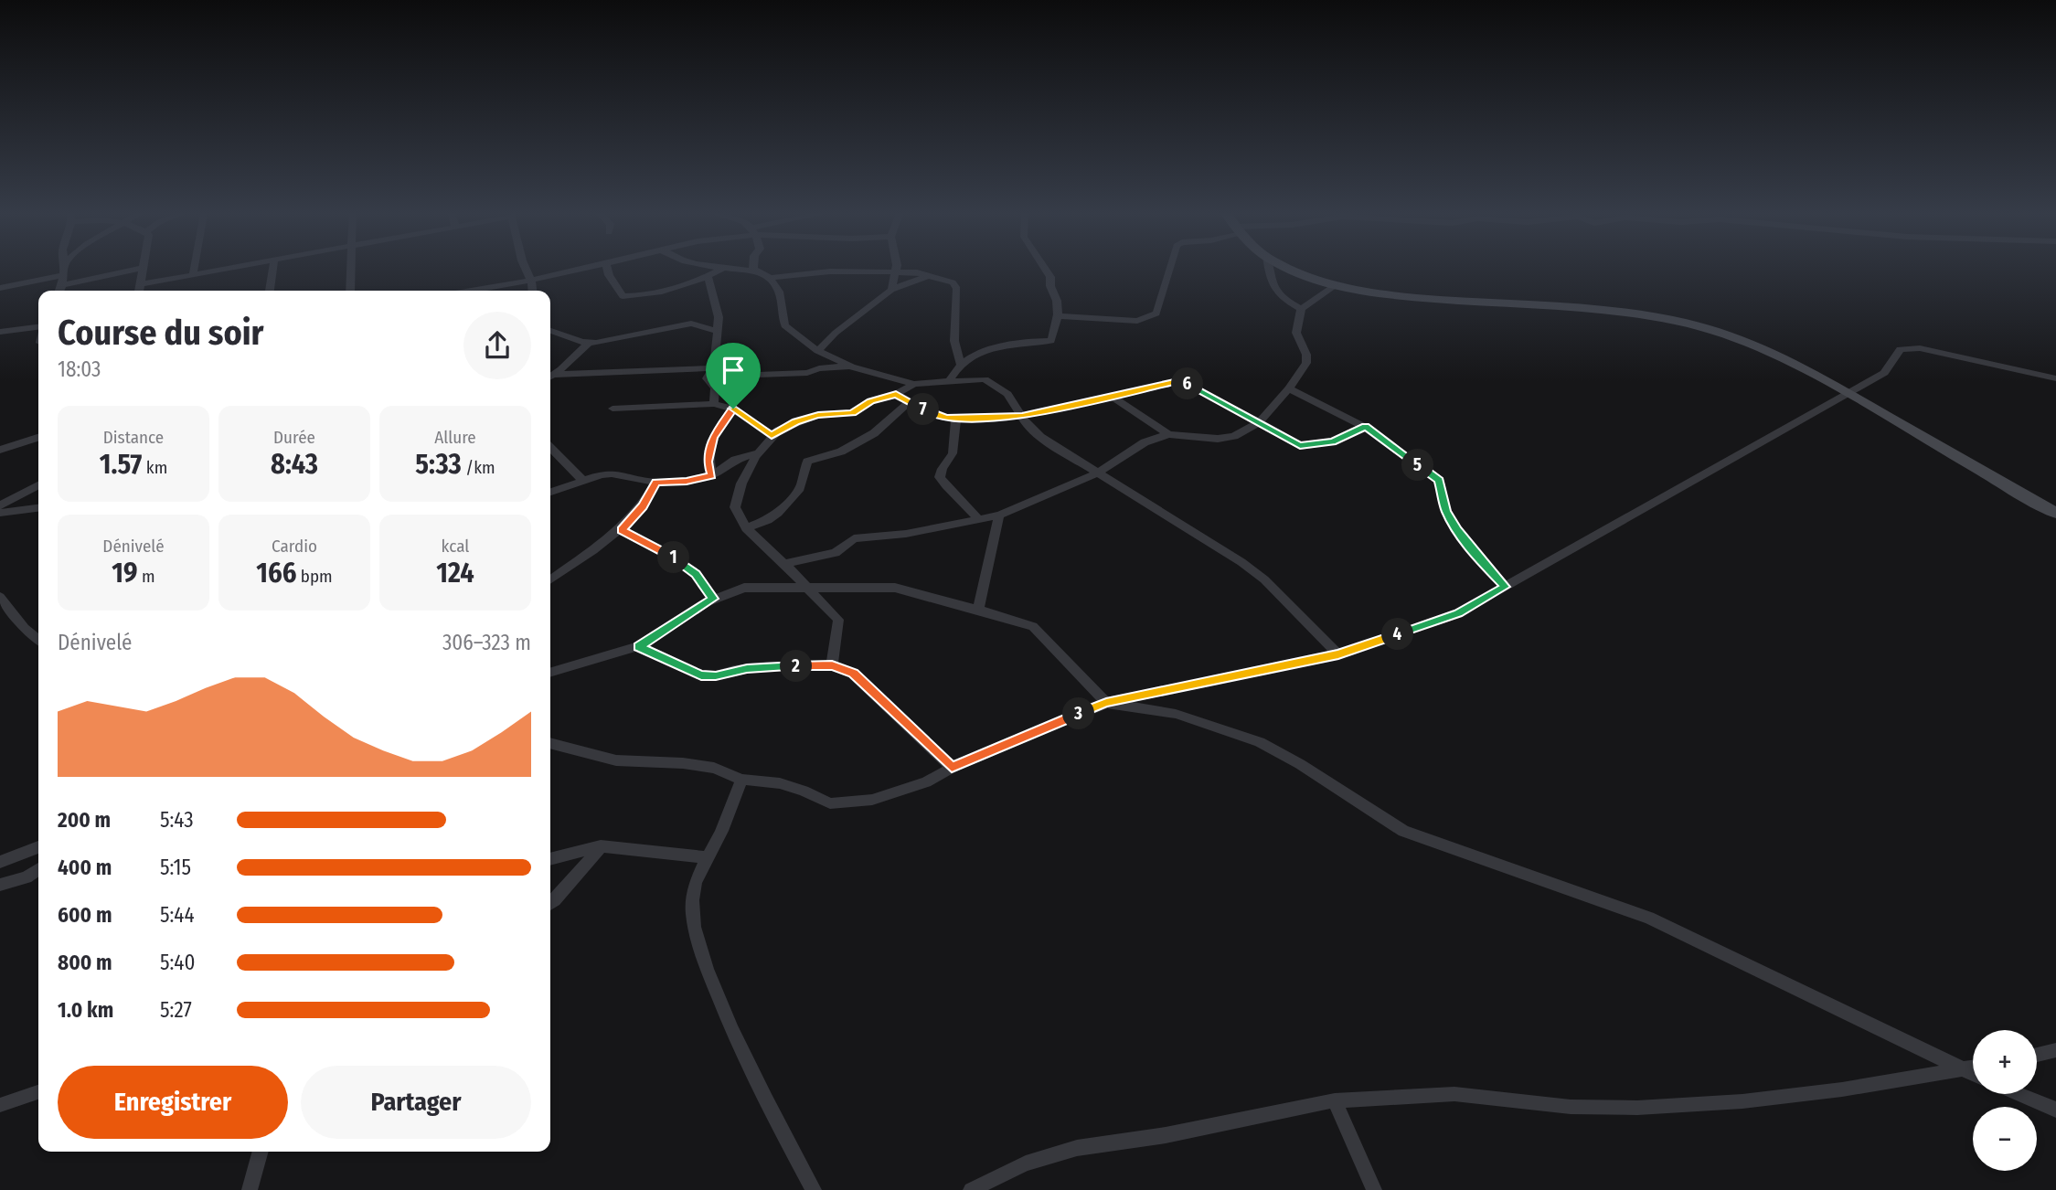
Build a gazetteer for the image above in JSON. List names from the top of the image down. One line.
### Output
{"page":{"heading":["Course du soir","18:03"],"pins":["6","7","5","1","4","2","3"],"stats":[["Distance","1.57 km"],["Durée","8:43"],["Allure","5:33 /km"],["Dénivelé","19 m"],["Cardio","166 bpm"],["kcal","124"]],"chart":["Dénivelé","306–323 m"],"list":[{"name":"200 m","note":"5:43"},{"name":"400 m","note":"5:15"},{"name":"600 m","note":"5:44"},{"name":"800 m","note":"5:40"},{"name":"1.0 km","note":"5:27"}],"map_buttons":["+","−"],"buttons":["Enregistrer","Partager"]}}
